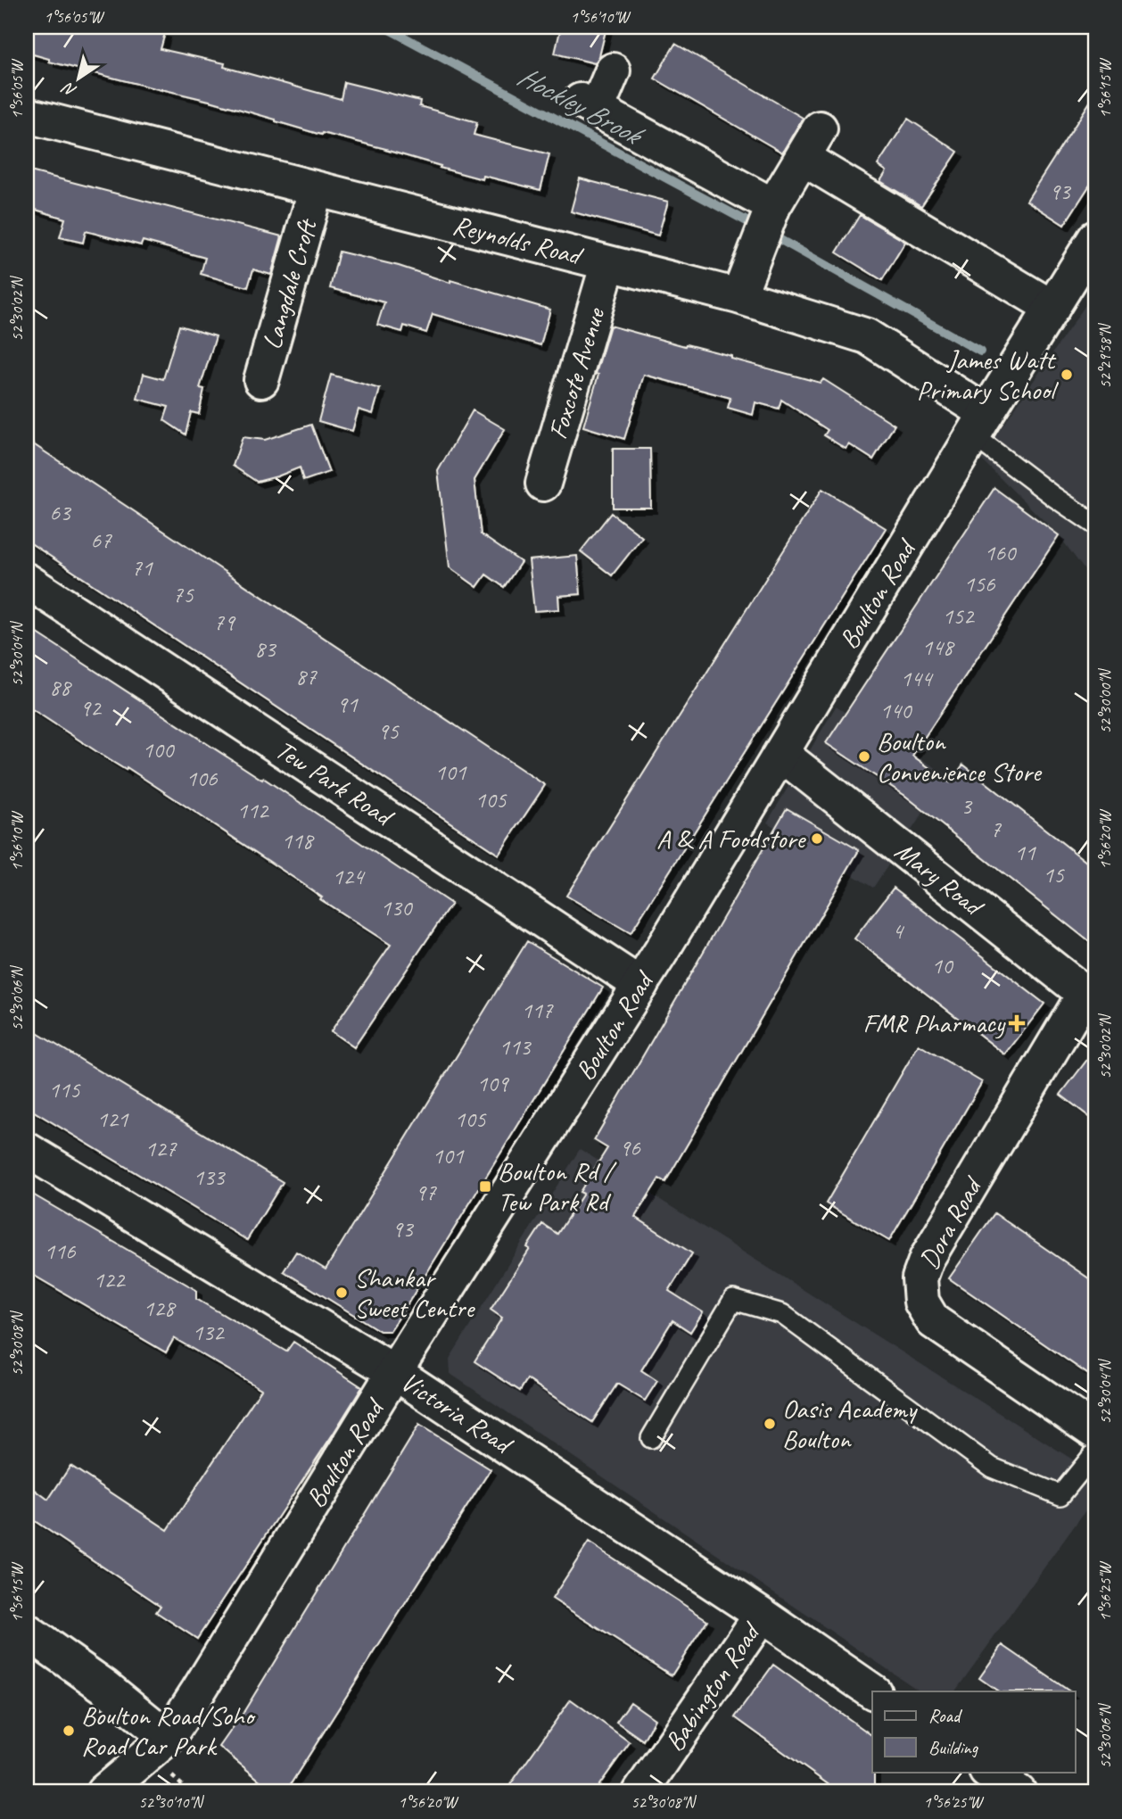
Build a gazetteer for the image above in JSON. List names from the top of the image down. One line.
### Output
{"streets":{"street":["Reynolds Road","Langdale Croft","Foxcote Avenue","Boulton Road","Tew Park Road","Mary Road","Dora Road","Victoria Road","Babington Road"]},"crossings":[["Reynolds Road","Langdale Croft"],["Reynolds Road","Foxcote Avenue"],["Reynolds Road","Boulton Road"],["Boulton Road","Tew Park Road"],["Boulton Road","Mary Road"],["Boulton Road","Victoria Road"],["Mary Road","Dora Road"],["Victoria Road","Babington Road"]],"water":["Hockley Brook"],"places":{"other":["James Watt Primary School","Boulton Convenience Store","A & A Foodstore","Shankar Sweet Centre","Oasis Academy Boulton","Boulton Road/Soho Road Car Park"],"health":["FMR Pharmacy"],"transit":["Boulton Rd / Tew Park Rd"]},"house_numbers":["93","63","67","160","71","156","75","152","79","148","83","87","144","88","91","92","140","95","100","101","106","105","3","112","7","118","11","15","124","130","4","10","117","113","109","115","121","105","96","127","101","133","97","93","116","122","128","132"],"legend":["Road","Building"],"north":"bottom left","coordinates":["1°56'05\"W","1°56'10\"W","1°56'15\"W","52°30'02\"N","52°29'58\"N","52°30'04\"N","52°30'00\"N","1°56'20\"W","52°30'06\"N","52°30'08\"N","1°56'25\"W","52°30'10\"N"]}
